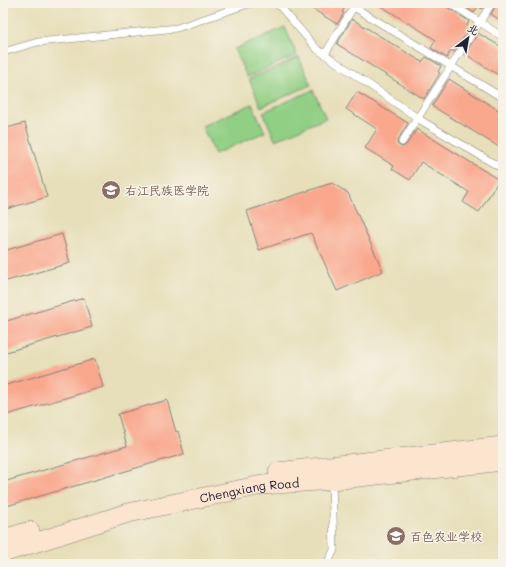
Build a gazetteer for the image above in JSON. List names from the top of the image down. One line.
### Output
{"streets":{"main road":["Chengxiang Road"]},"places":{"school or university":["右江民族医学院","百色农业学校"]},"north":"top right"}
